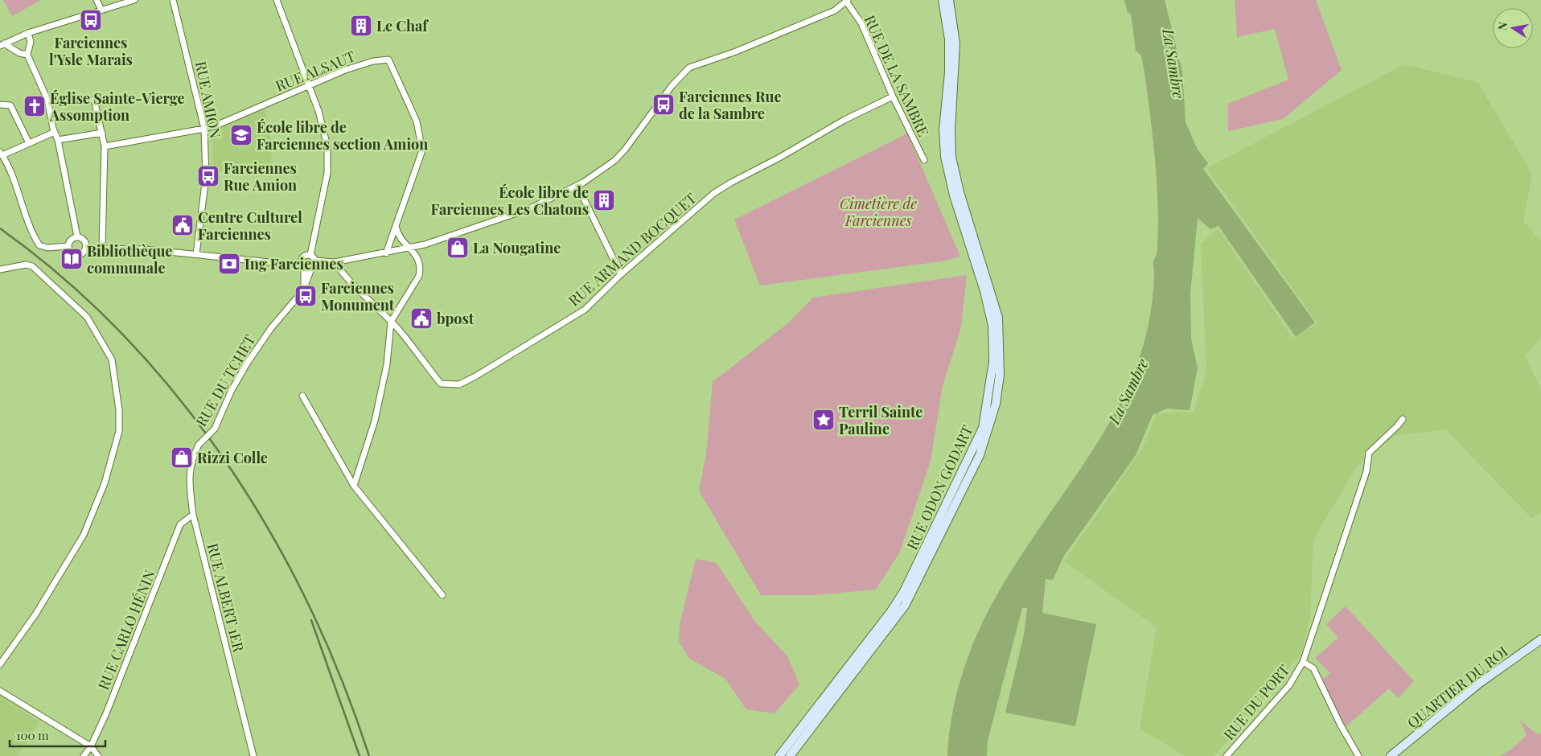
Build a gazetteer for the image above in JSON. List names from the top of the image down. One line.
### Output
{"streets":{"main road":["RUE ODON GODART","QUARTIER DU ROI"],"street":["RUE ALSAUT","RUE DE LA SAMBRE","RUE AMION","RUE ARMAND BOCQUET","RUE DU TCHET","RUE ALBERT 1ER","RUE CARLO HÉNIN","RUE DU PORT"]},"crossings":[["RUE ALSAUT","RUE AMION"],["RUE DE LA SAMBRE","RUE ARMAND BOCQUET"],["RUE DU TCHET","RUE ALBERT 1ER"],["RUE ALBERT 1ER","RUE CARLO HÉNIN"]],"water":["La Sambre"],"parks":["Cimetière de Farciennes"],"places":{"bus stop":["Farciennes l'Ysle Marais","Farciennes Rue de la Sambre","Farciennes Rue Amion","Farciennes Monument"],"building":["Le Chaf","École libre de Farciennes Les Chatons"],"church":["Église Sainte-Vierge Assomption"],"school or university":["École libre de Farciennes section Amion"],"public building":["Centre Culturel Farciennes","bpost"],"shop":["La Nougatine","Rizzi Colle"],"library":["Bibliothèque communale"],"bank":["Ing Farciennes"],"place":["Terril Sainte Pauline"]},"scale_bar":"100 m","north":"left"}
